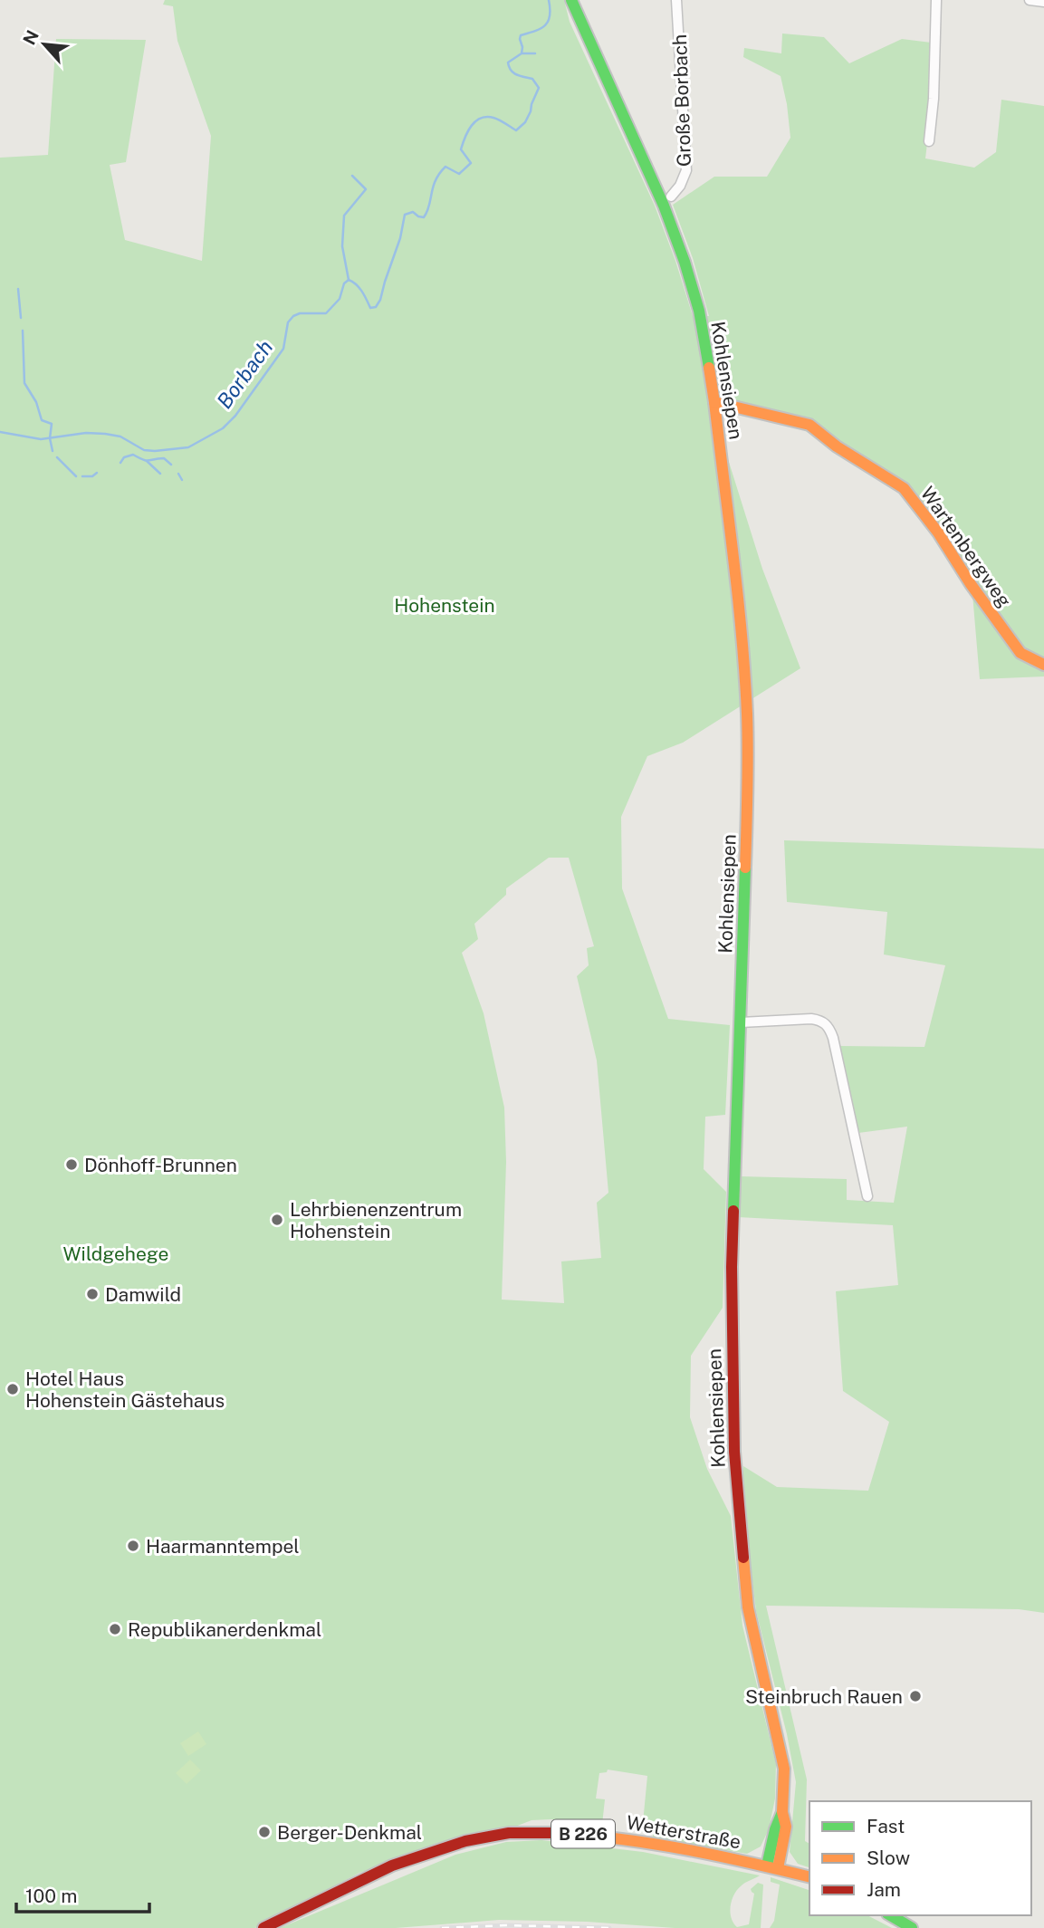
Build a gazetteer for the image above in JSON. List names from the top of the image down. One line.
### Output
{"streets":{"street":["Große Borbach","Kohlensiepen","Wartenbergweg","Wetterstraße","B 226"]},"crossings":[["Kohlensiepen","Wartenbergweg"],["Kohlensiepen","Wetterstraße"]],"water":["Borbach"],"parks":["Hohenstein","Wildgehege"],"places":["Dönhoff-Brunnen","Lehrbienenzentrum Hohenstein","Damwild","Hotel Haus Hohenstein Gästehaus","Haarmanntempel","Republikanerdenkmal","Steinbruch Rauen","Berger-Denkmal"],"legend":["Fast","Slow","Jam"],"scale_bar":"100 m","north":"top left"}
